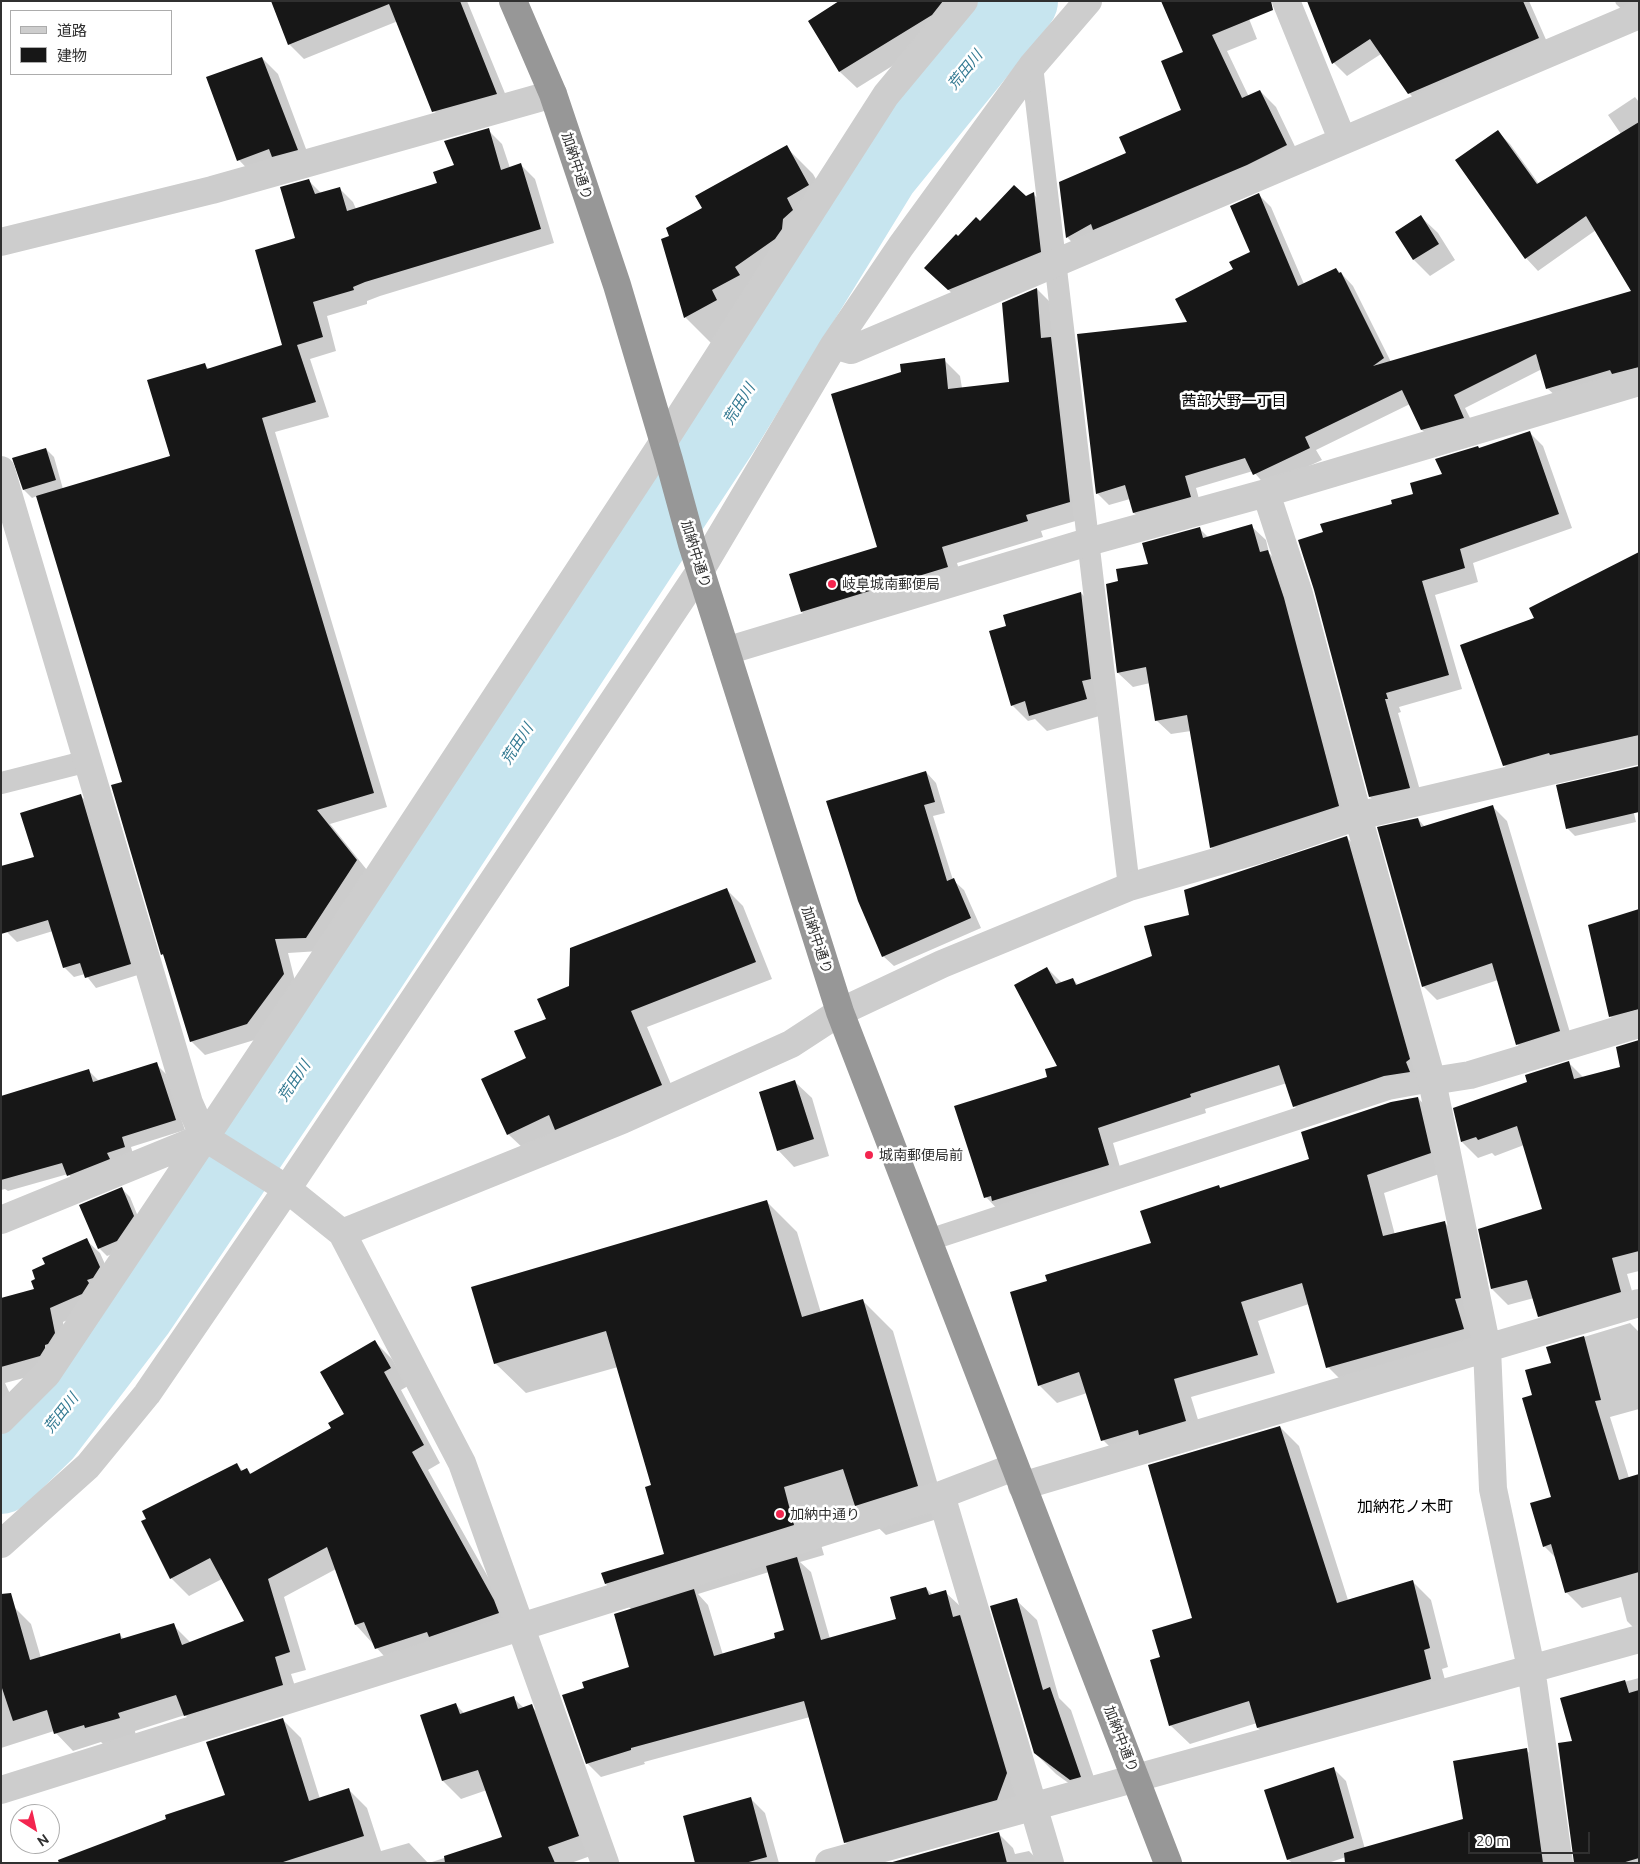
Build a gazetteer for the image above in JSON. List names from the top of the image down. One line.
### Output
{"streets":{"highway":["加納中通り"]},"districts":["茜部大野一丁目","加納花ノ木町"],"water":["荒田川"],"places":["岐阜城南郵便局","城南郵便局前","加納中通り"],"legend":["道路","建物"],"scale_bar":"20 m","north":"bottom right"}
